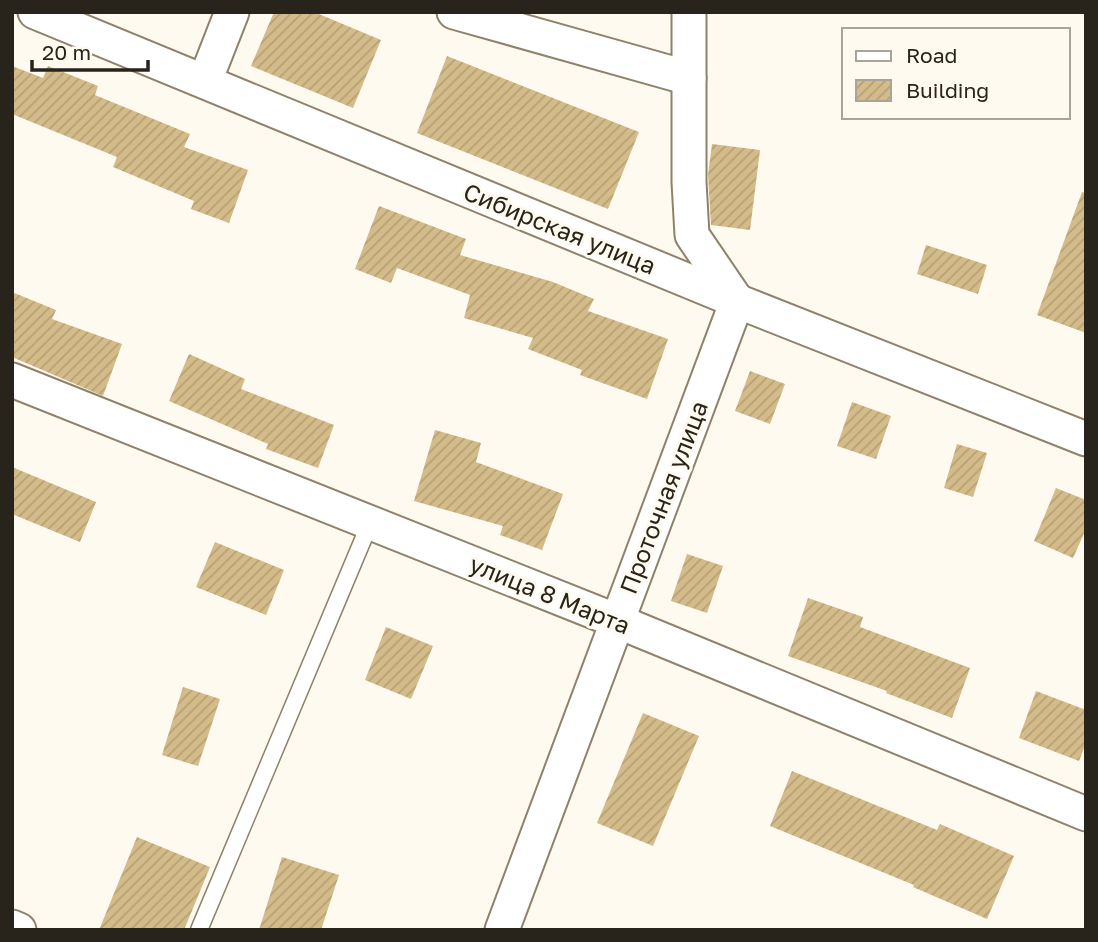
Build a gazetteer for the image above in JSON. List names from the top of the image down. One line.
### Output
{"streets":{"street":["Сибирская улица","Проточная улица","улица 8 Марта"]},"crossings":[["Сибирская улица","Проточная улица"],["Проточная улица","улица 8 Марта"]],"legend":["Road","Building"],"scale_bar":"20 m"}
